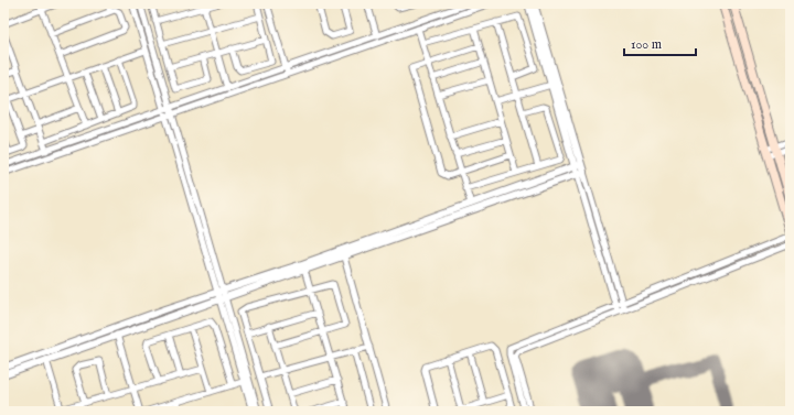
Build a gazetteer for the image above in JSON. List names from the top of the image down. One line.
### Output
{"scale_bar":"100 m"}
